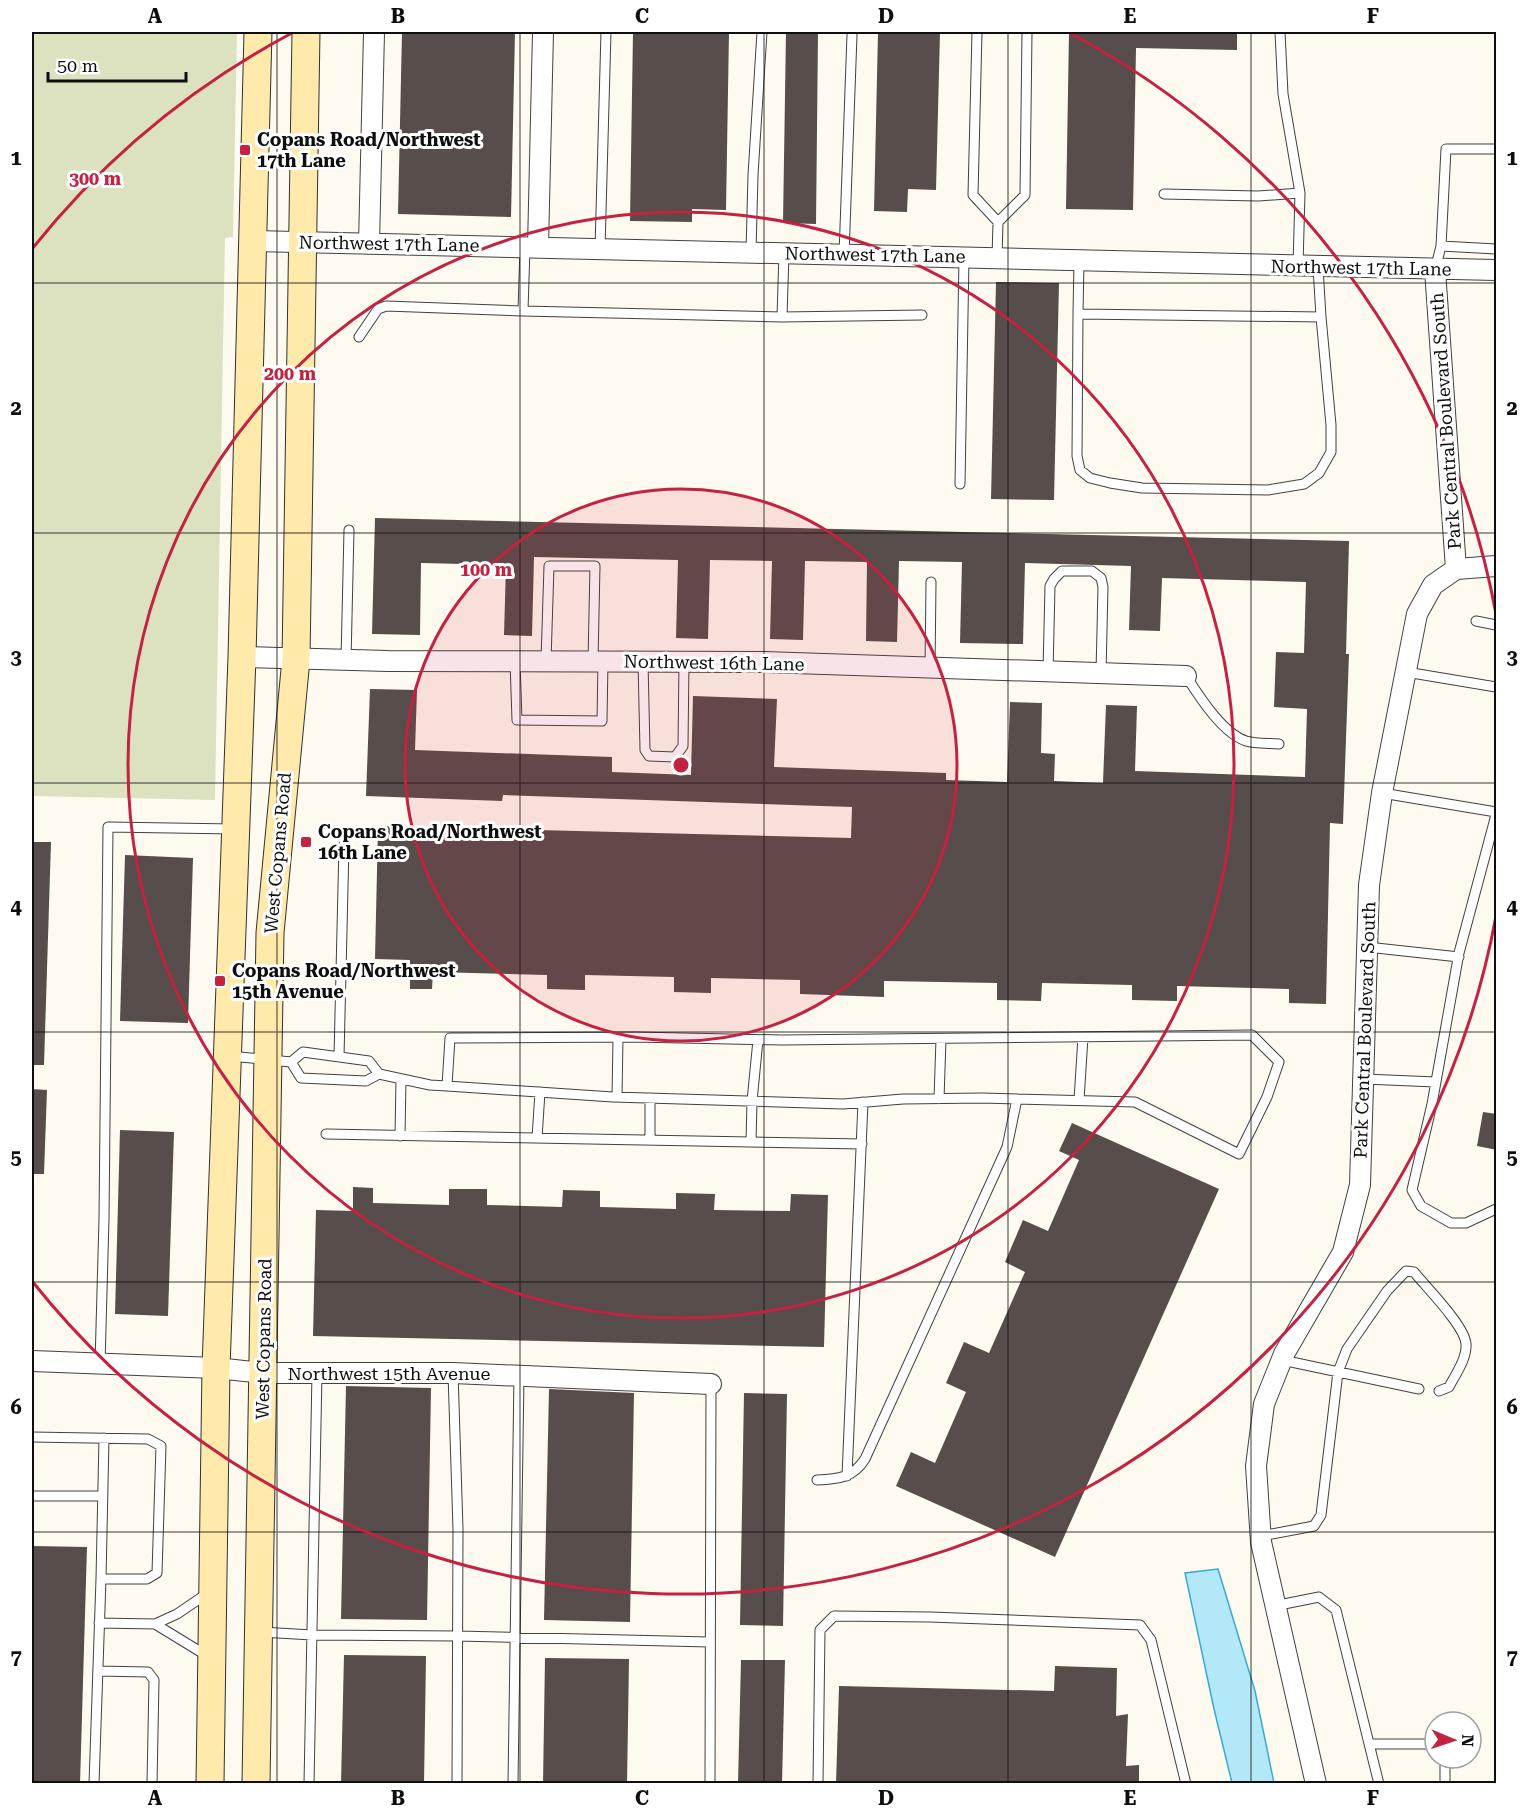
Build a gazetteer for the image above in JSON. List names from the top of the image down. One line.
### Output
{"streets":{"main road":["West Copans Road"],"street":["Northwest 17th Lane","Park Central Boulevard South","Northwest 16th Lane","Northwest 15th Avenue"]},"crossings":[["Northwest 17th Lane","Park Central Boulevard South"],["Northwest 17th Lane","West Copans Road"],["Northwest 16th Lane","West Copans Road"],["West Copans Road","Northwest 15th Avenue"]],"places":{"transit":["Copans Road/Northwest 17th Lane","Copans Road/Northwest 16th Lane","Copans Road/Northwest 15th Avenue"]},"scale_bar":"50 m","north":"right","grid":{"columns":["A","B","C","D","E","F"],"rows":["1","2","3","4","5","6","7"]},"rings":["300 m","200 m","100 m"]}
